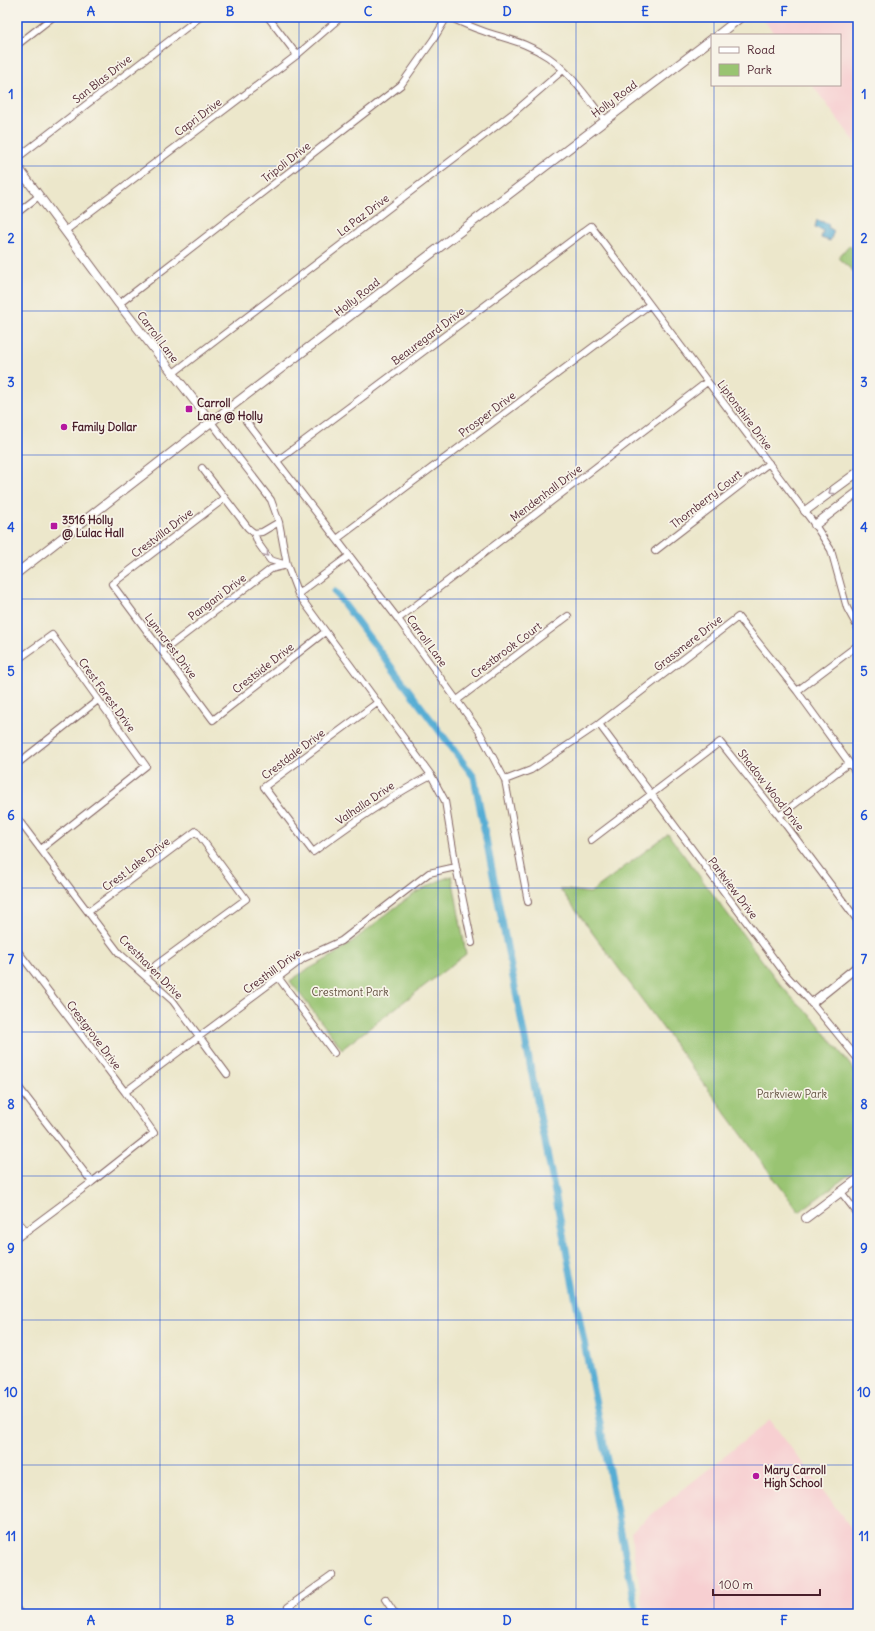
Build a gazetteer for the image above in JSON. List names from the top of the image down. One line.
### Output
{"streets":{"main road":["Holly Road","Carroll Lane"],"street":["San Blas Drive","Capri Drive","Tripoli Drive","La Paz Drive","Beauregard Drive","Prosper Drive","Liptonshire Drive","Mendenhall Drive","Thornberry Court","Crestvilla Drive","Pangani Drive","Grassmere Drive","Lynncrest Drive","Crestbrook Court","Crestside Drive","Crest Forest Drive","Crestdale Drive","Shadow Wood Drive","Valhalla Drive","Crest Lake Drive","Parkview Drive","Cresthaven Drive","Cresthill Drive","Crestgrove Drive"]},"crossings":[["Holly Road","Carroll Lane"],["Capri Drive","Carroll Lane"],["Tripoli Drive","Carroll Lane"],["La Paz Drive","Carroll Lane"],["Beauregard Drive","Carroll Lane"],["Beauregard Drive","Liptonshire Drive"],["Carroll Lane","Prosper Drive"],["Carroll Lane","Mendenhall Drive"],["Carroll Lane","Pangani Drive"],["Carroll Lane","Grassmere Drive"],["Carroll Lane","Crestbrook Court"],["Carroll Lane","Crestside Drive"],["Carroll Lane","Crestdale Drive"],["Carroll Lane","Valhalla Drive"],["Carroll Lane","Cresthill Drive"],["Prosper Drive","Liptonshire Drive"],["Liptonshire Drive","Mendenhall Drive"],["Liptonshire Drive","Thornberry Court"],["Crestvilla Drive","Lynncrest Drive"],["Pangani Drive","Lynncrest Drive"],["Grassmere Drive","Parkview Drive"],["Lynncrest Drive","Crestside Drive"],["Crest Forest Drive","Cresthaven Drive"],["Crestdale Drive","Valhalla Drive"],["Shadow Wood Drive","Parkview Drive"],["Crest Lake Drive","Cresthaven Drive"],["Cresthaven Drive","Cresthill Drive"],["Cresthill Drive","Crestgrove Drive"]],"parks":["Crestmont Park","Parkview Park"],"places":{"transit":["Carroll Lane @ Holly","3516 Holly @ Lulac Hall"],"other":["Family Dollar","Mary Carroll High School"]},"legend":["Road","Park"],"scale_bar":"100 m","grid":{"columns":["A","B","C","D","E","F"],"rows":["1","2","3","4","5","6","7","8","9","10","11"]}}
